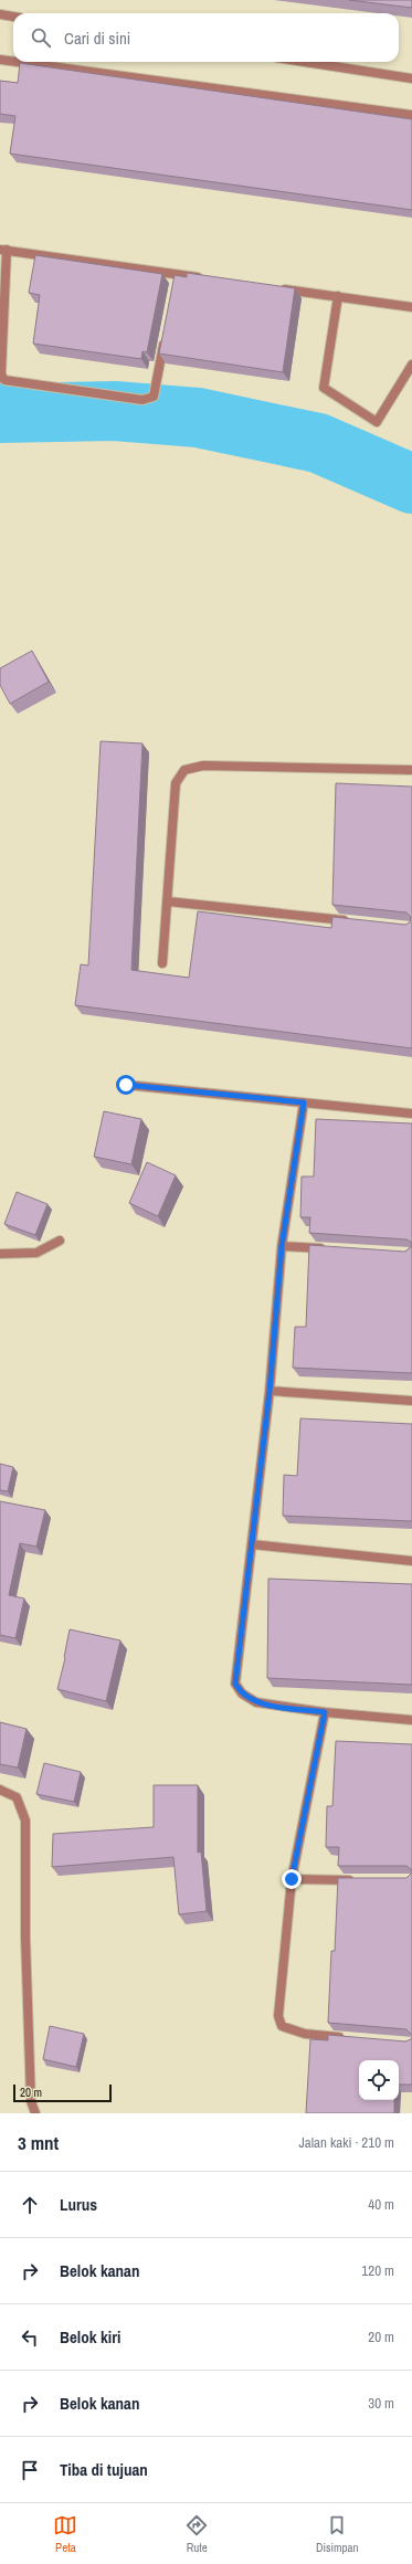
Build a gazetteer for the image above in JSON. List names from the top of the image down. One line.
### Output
{"scale_bar":"20 m","page":{"search":"Cari di sini","scale":"20 m","heading":["3 mnt","Jalan kaki · 210 m"],"list":[["Lurus","40 m"],["Belok kanan","120 m"],["Belok kiri","20 m"],["Belok kanan","30 m"],"Tiba di tujuan"],"nav":["Peta","Rute","Disimpan"]}}
